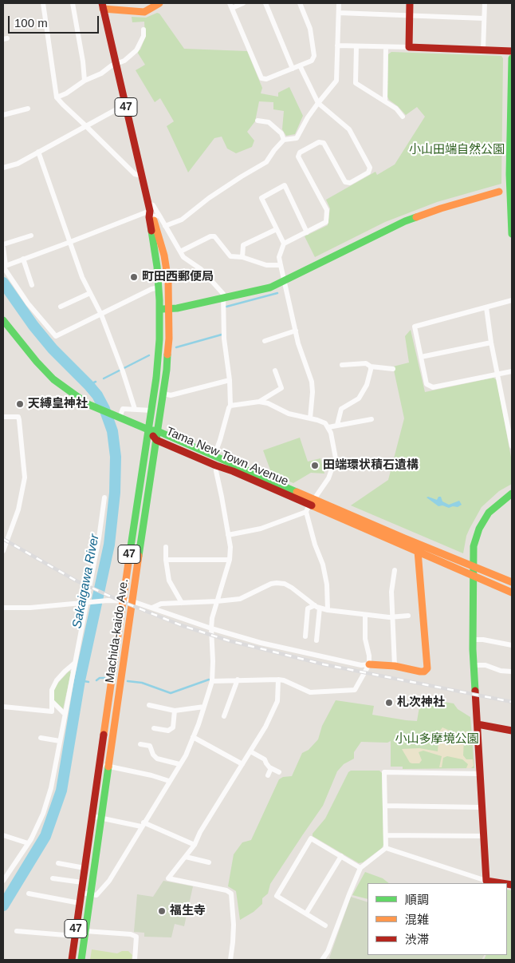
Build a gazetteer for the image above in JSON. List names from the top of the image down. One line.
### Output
{"streets":{"main road":["47","Tama New Town Avenue","Machida-kaido Ave."]},"crossings":[["Tama New Town Avenue","Machida-kaido Ave."]],"water":["Sakaigawa River"],"parks":["小山田端自然公園","小山多摩境公園"],"places":["町田西郵便局","天縛皇神社","田端環状積石遺構","札次神社","福生寺"],"legend":["順調","混雑","渋滞"],"scale_bar":"100 m"}
